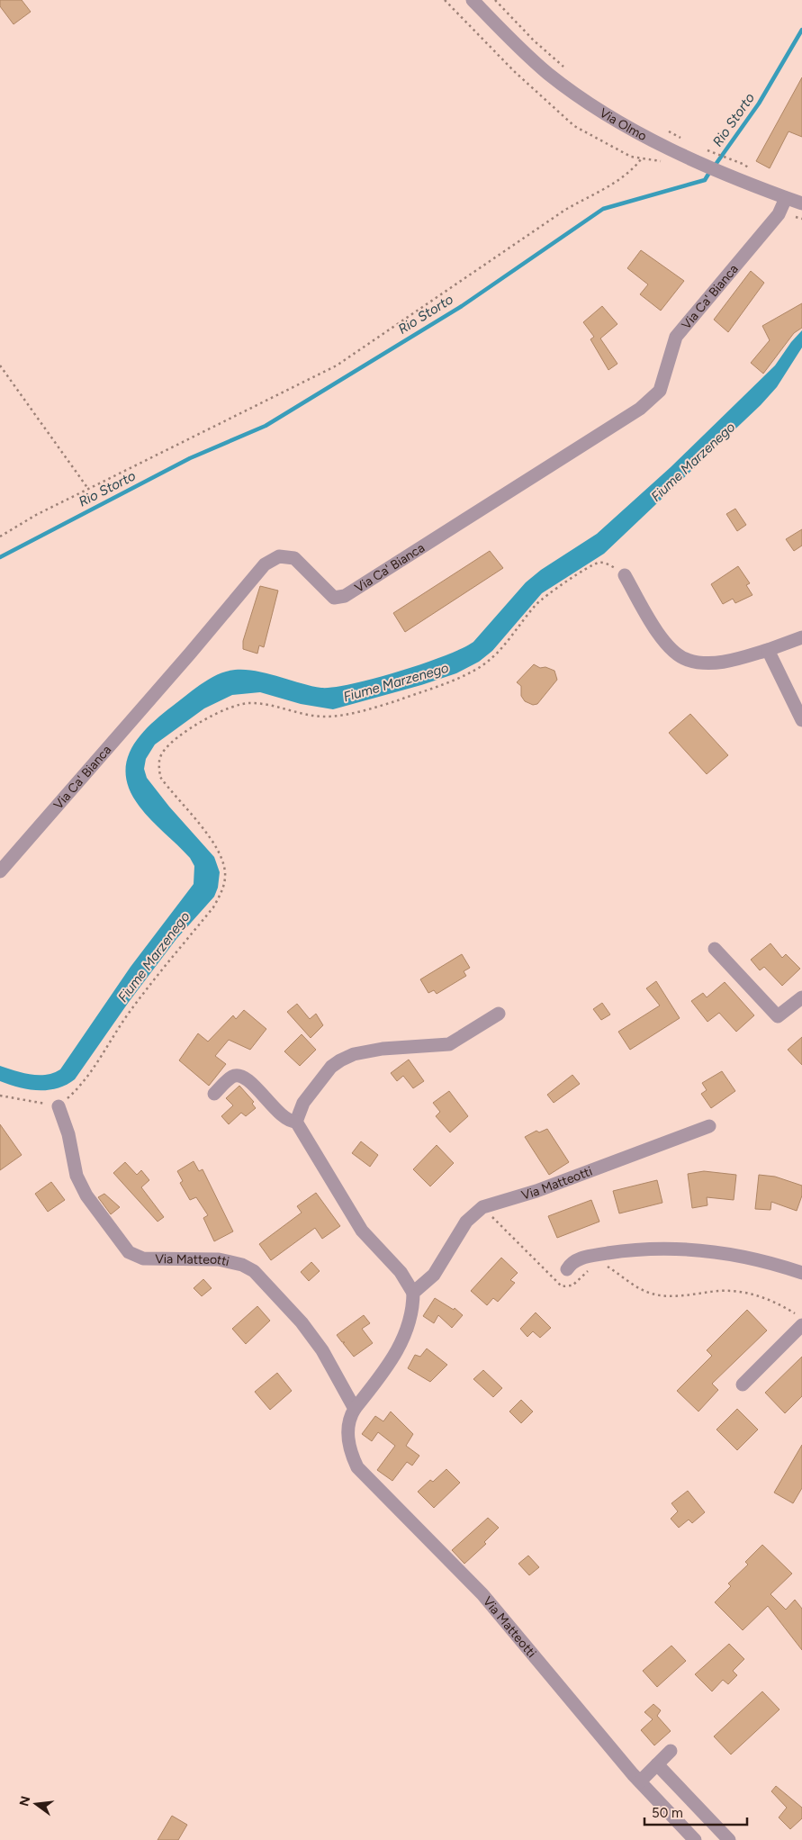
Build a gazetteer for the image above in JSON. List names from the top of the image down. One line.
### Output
{"streets":{"street":["Via Olmo","Via Ca' Bianca","Via Matteotti"]},"crossings":[["Via Olmo","Via Ca' Bianca"]],"water":["Rio Storto","Fiume Marzenego"],"scale_bar":"50 m","north":"left"}
